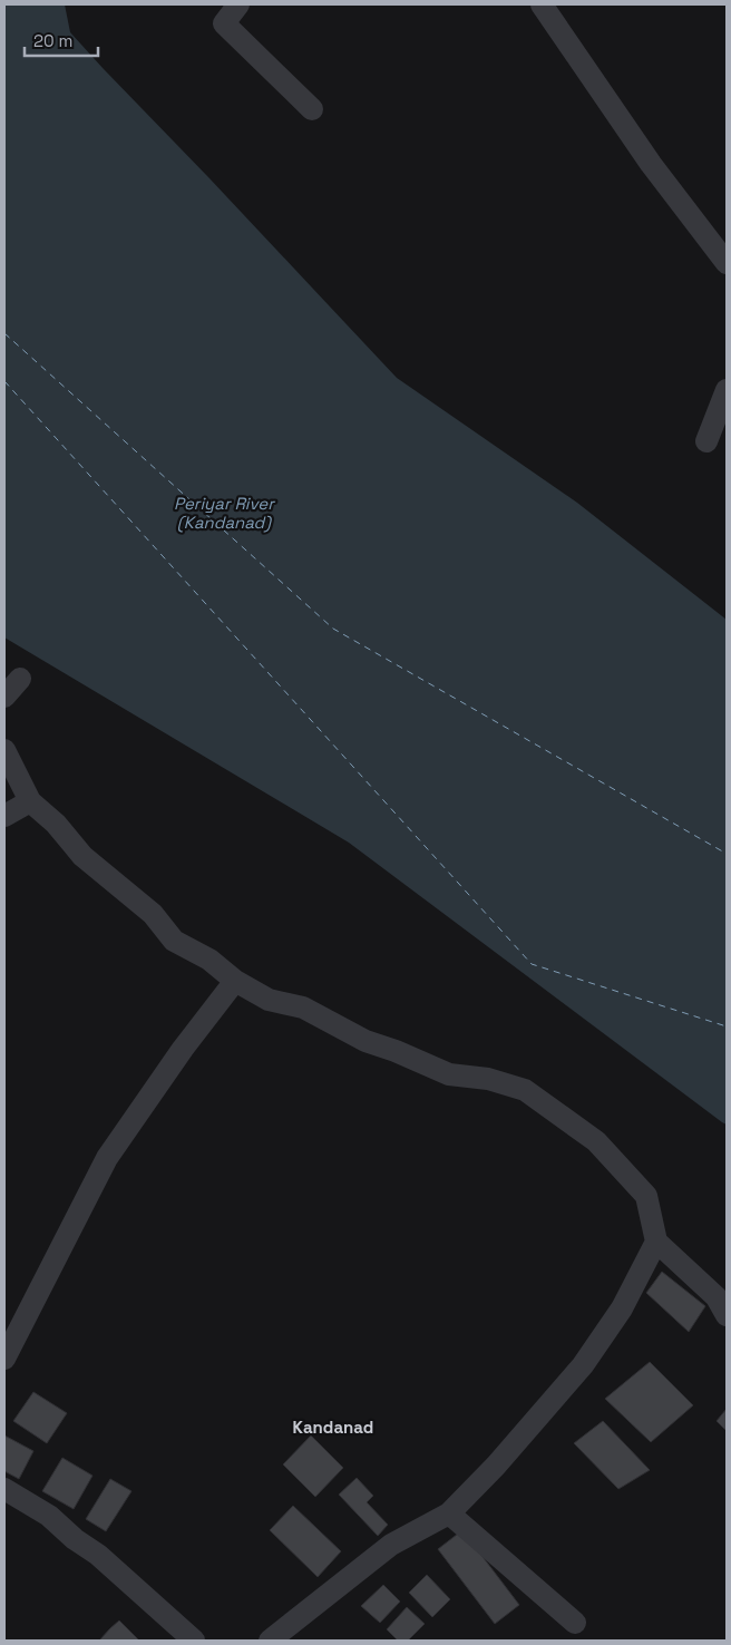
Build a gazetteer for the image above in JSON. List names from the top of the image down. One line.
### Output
{"districts":["Kandanad"],"water":["Periyar River (Kandanad)"],"scale_bar":"20 m"}
